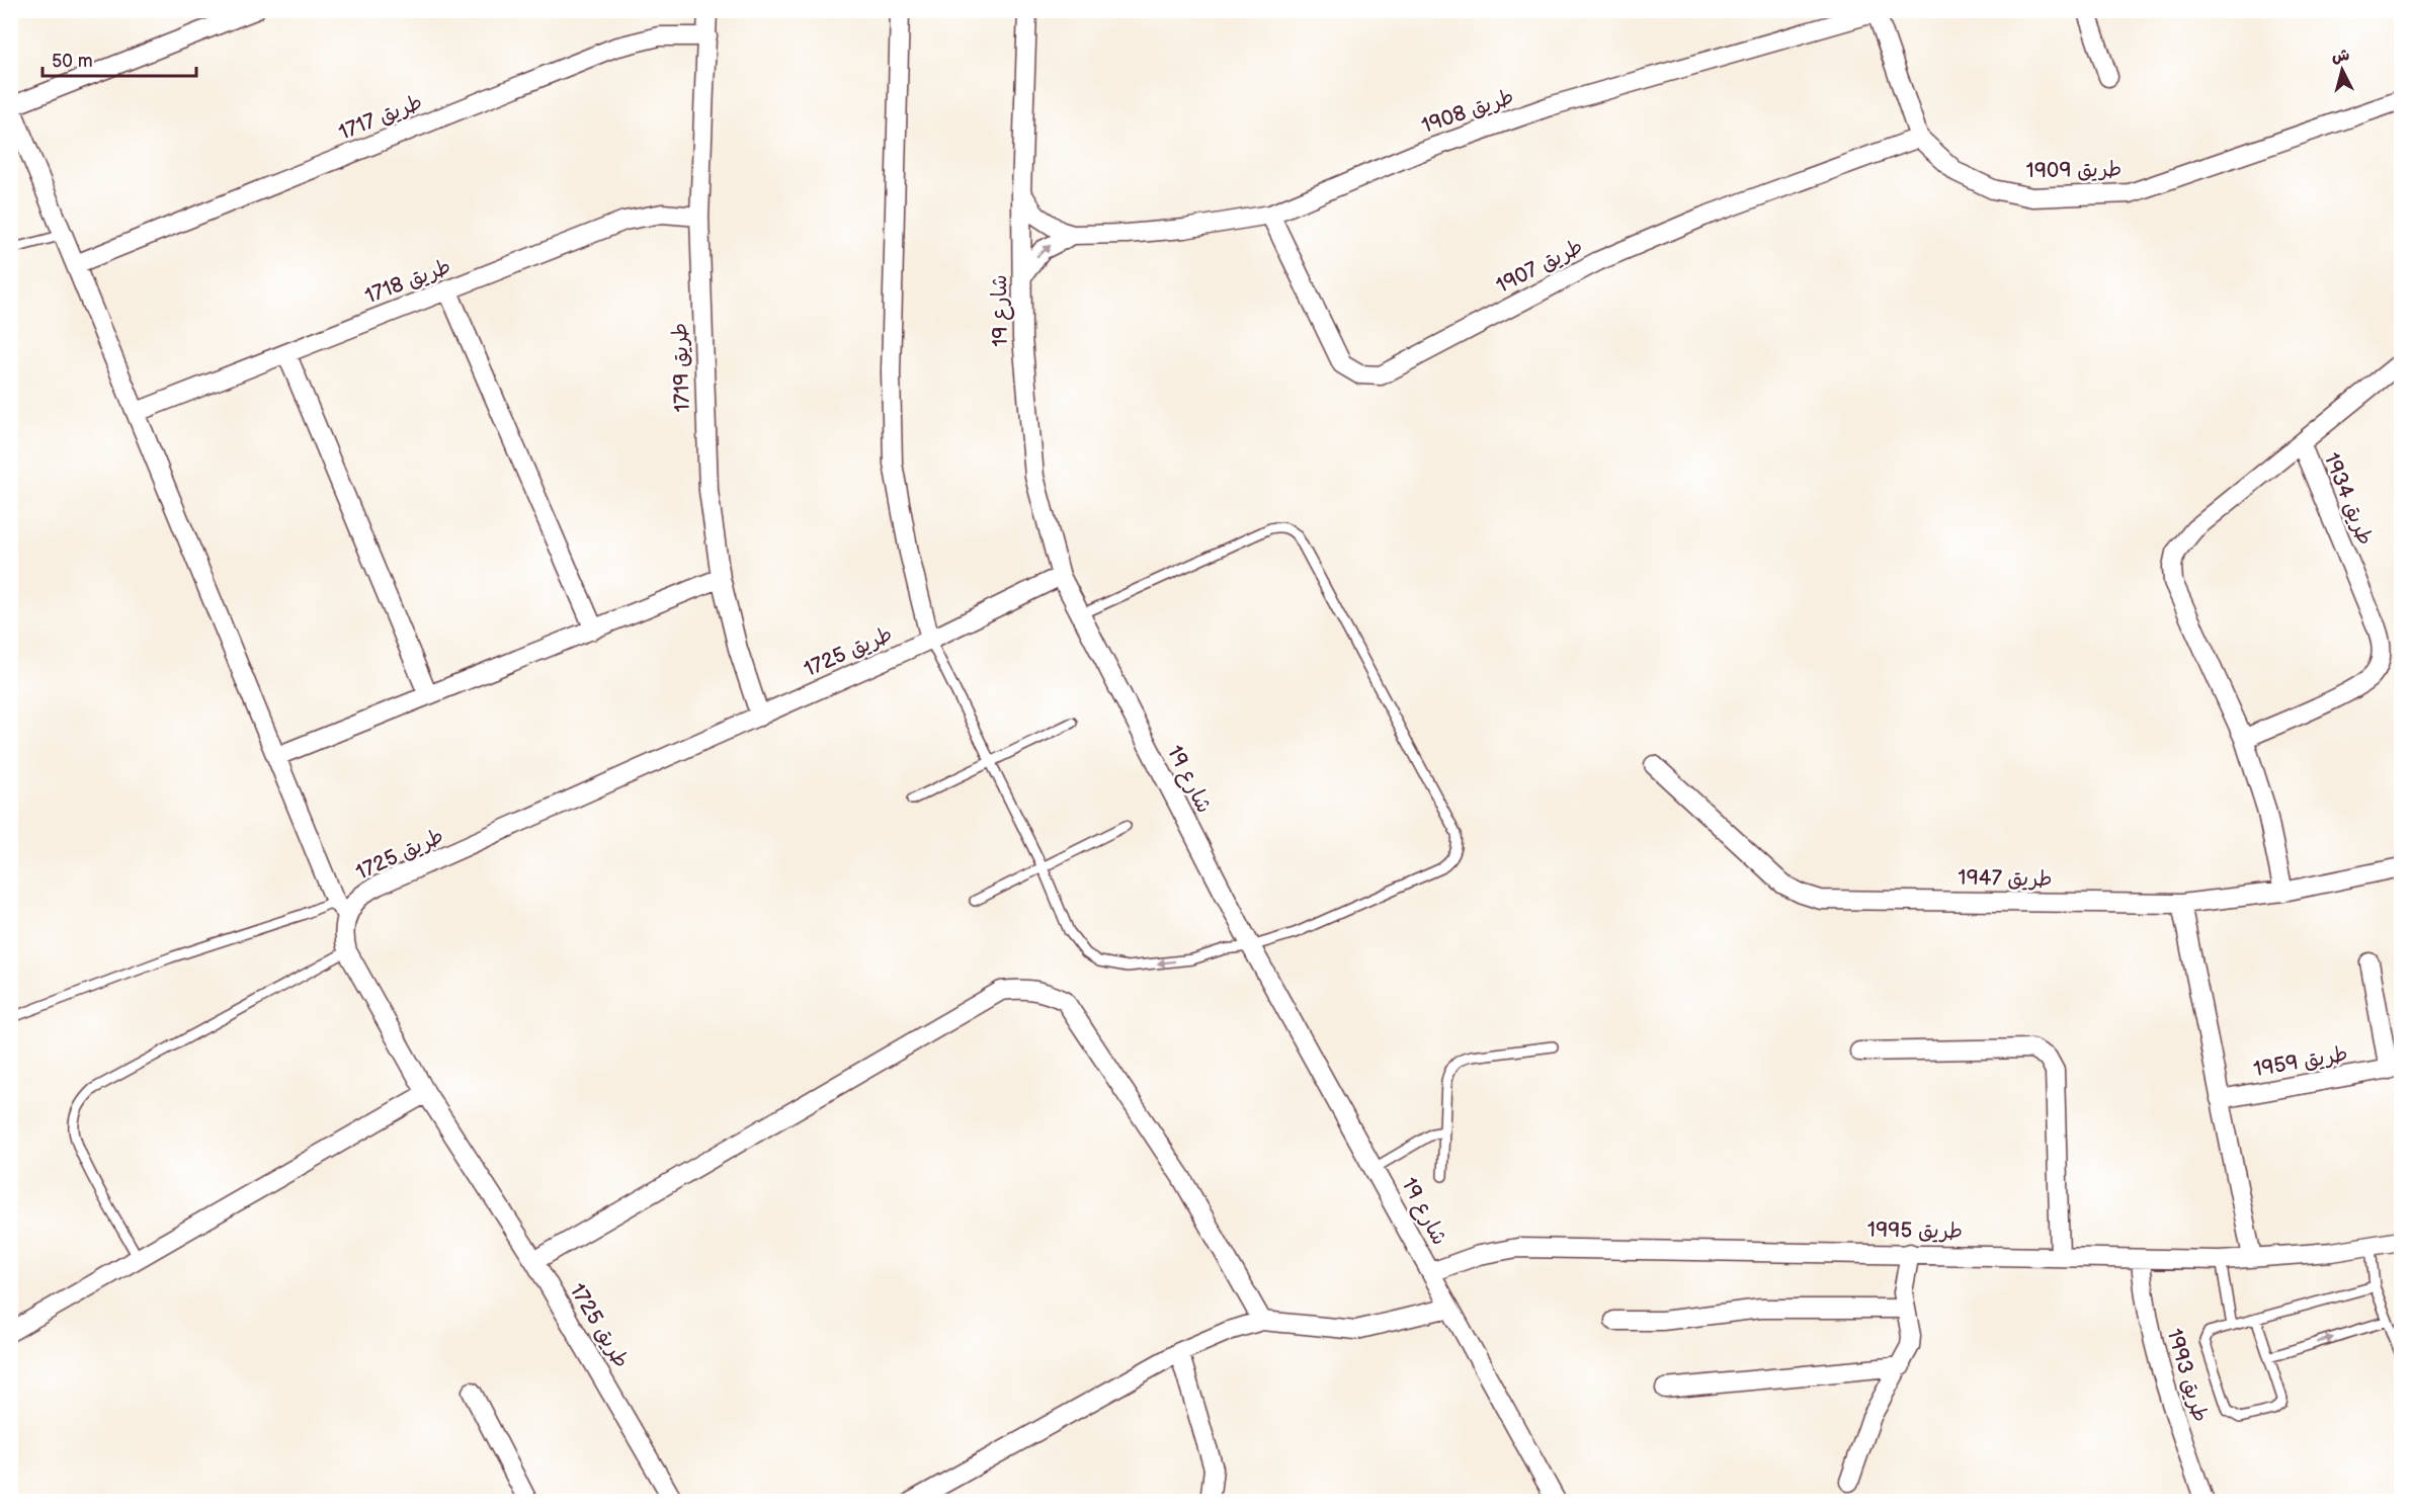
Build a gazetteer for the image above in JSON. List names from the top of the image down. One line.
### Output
{"streets":{"street":["طريق 1908","طريق 1717","طريق 1909","طريق 1907","طريق 1718","شارع 19","طريق 1719","طريق 1934","طريق 1725","طريق 1947","طريق 1959","طريق 1995","طريق 1993"]},"crossings":[["طريق 1908","طريق 1909"],["طريق 1908","طريق 1907"],["طريق 1908","شارع 19"],["طريق 1717","طريق 1719"],["طريق 1909","طريق 1907"],["طريق 1718","طريق 1719"],["شارع 19","طريق 1725"],["شارع 19","طريق 1995"],["طريق 1719","طريق 1725"],["طريق 1934","طريق 1947"],["طريق 1995","طريق 1993"]],"scale_bar":"50 m","north":"top"}
